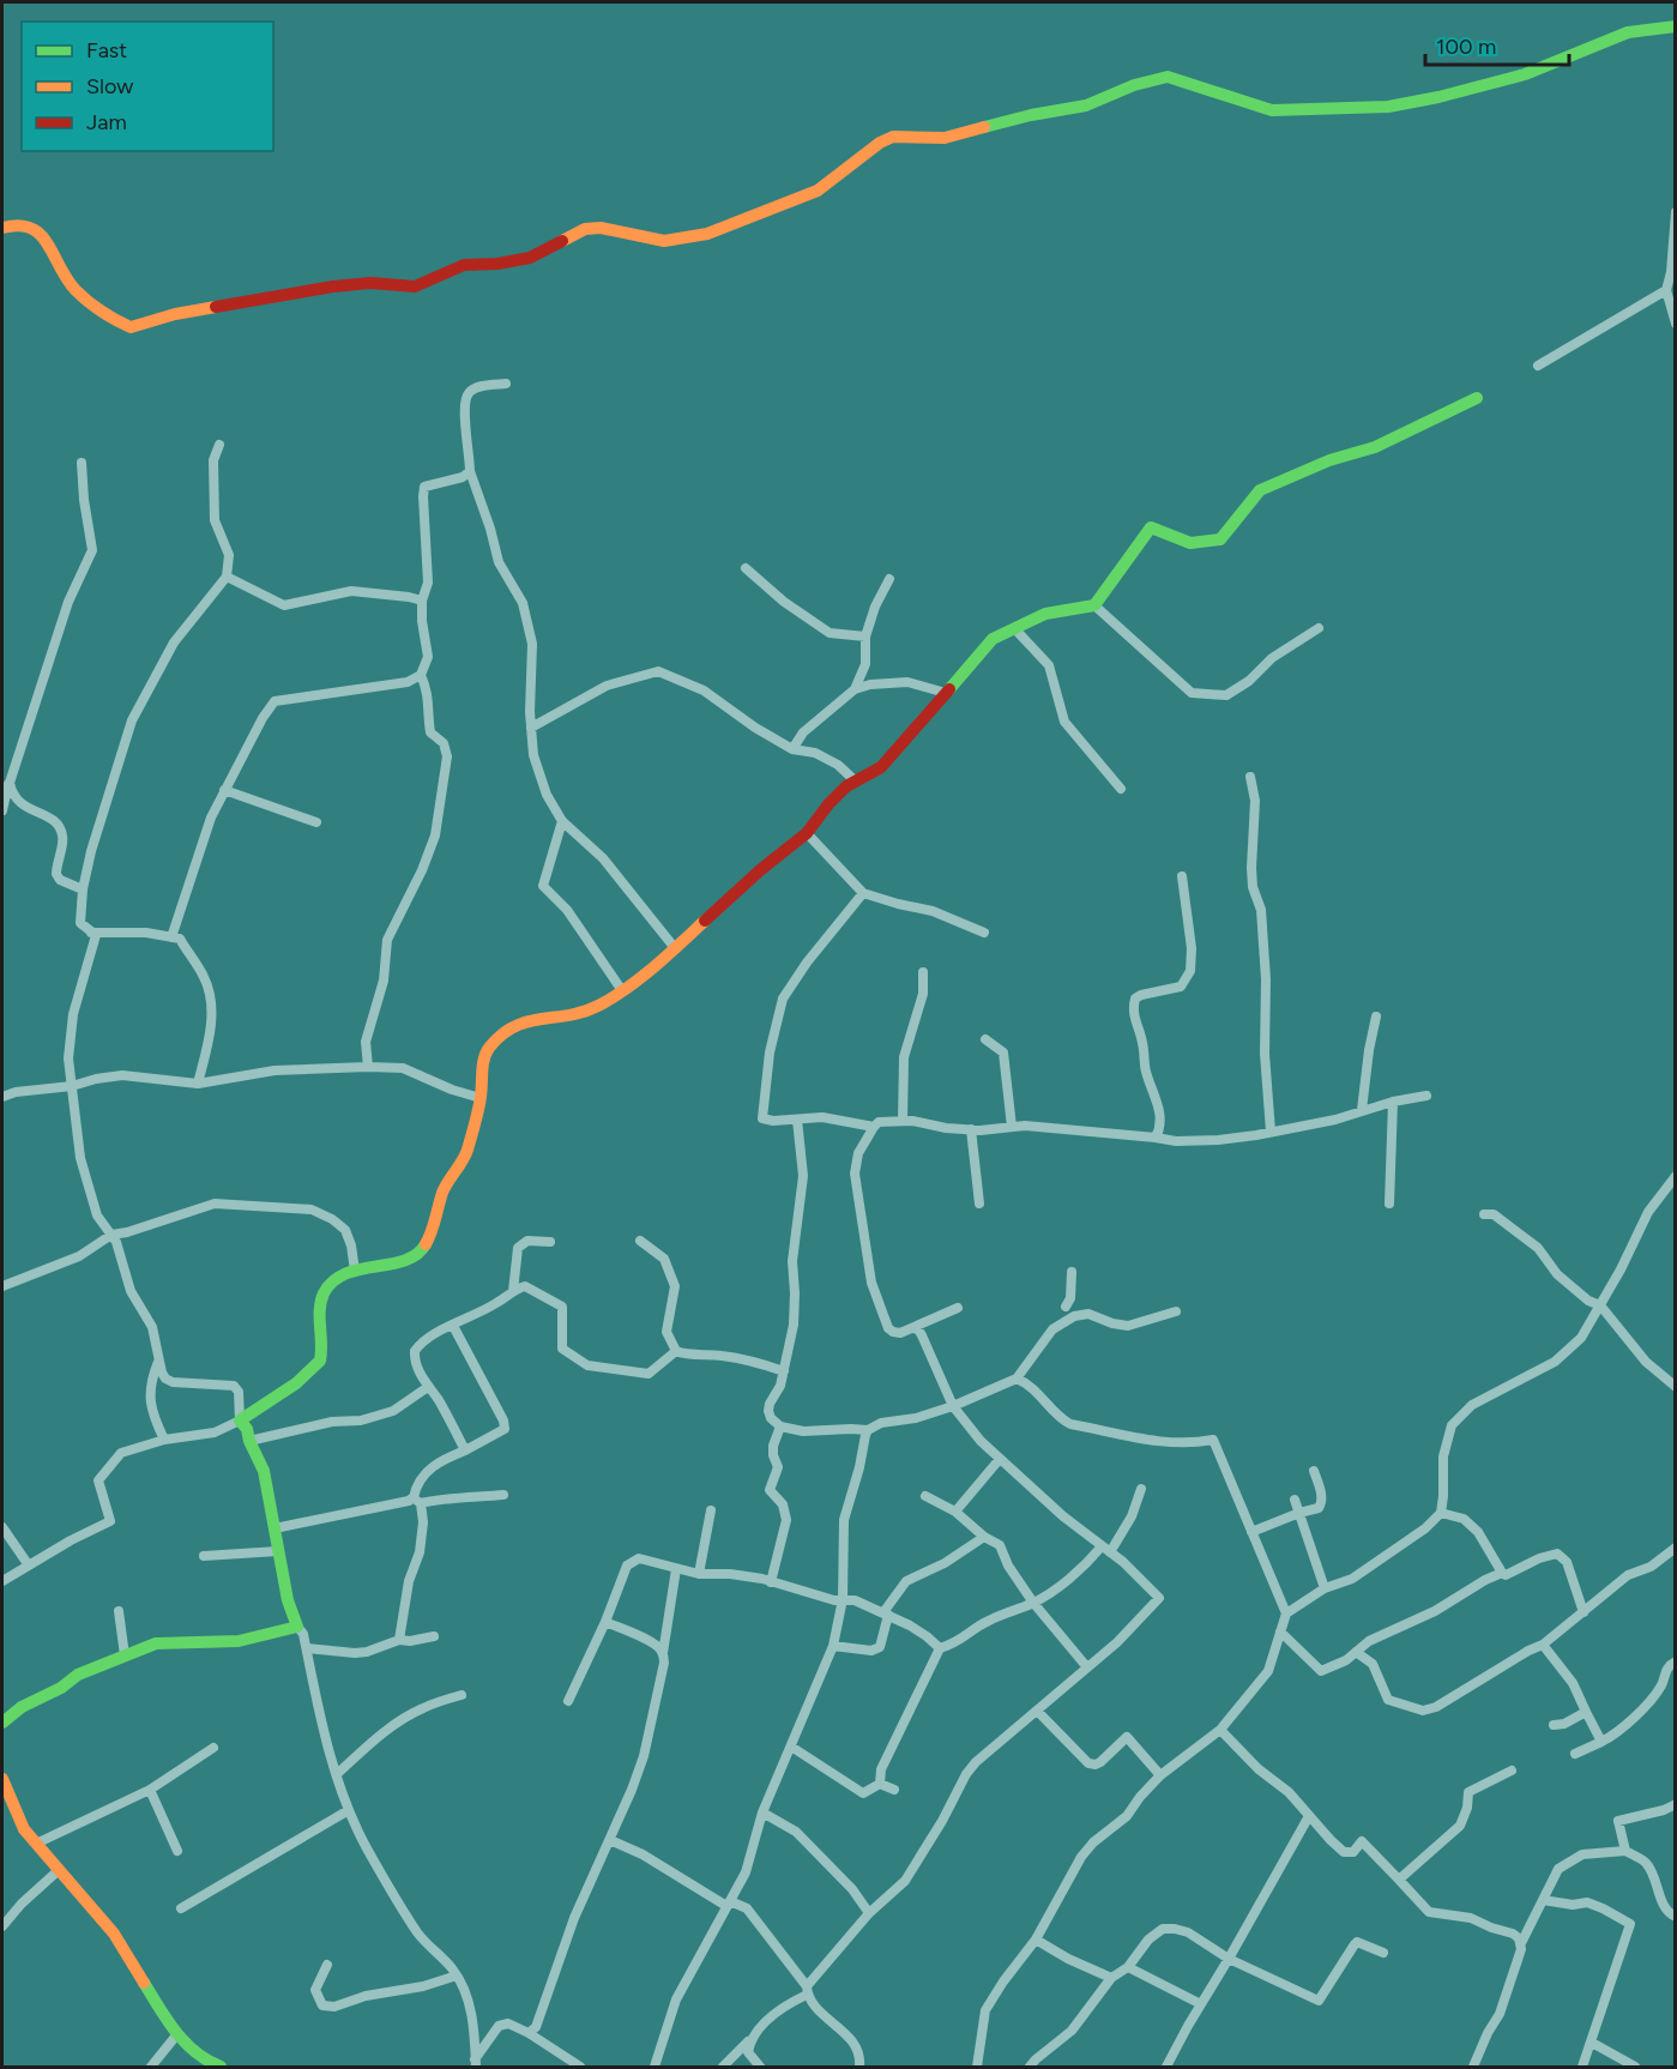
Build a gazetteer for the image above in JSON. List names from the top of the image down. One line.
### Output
{"legend":["Fast","Slow","Jam"],"scale_bar":"100 m"}
